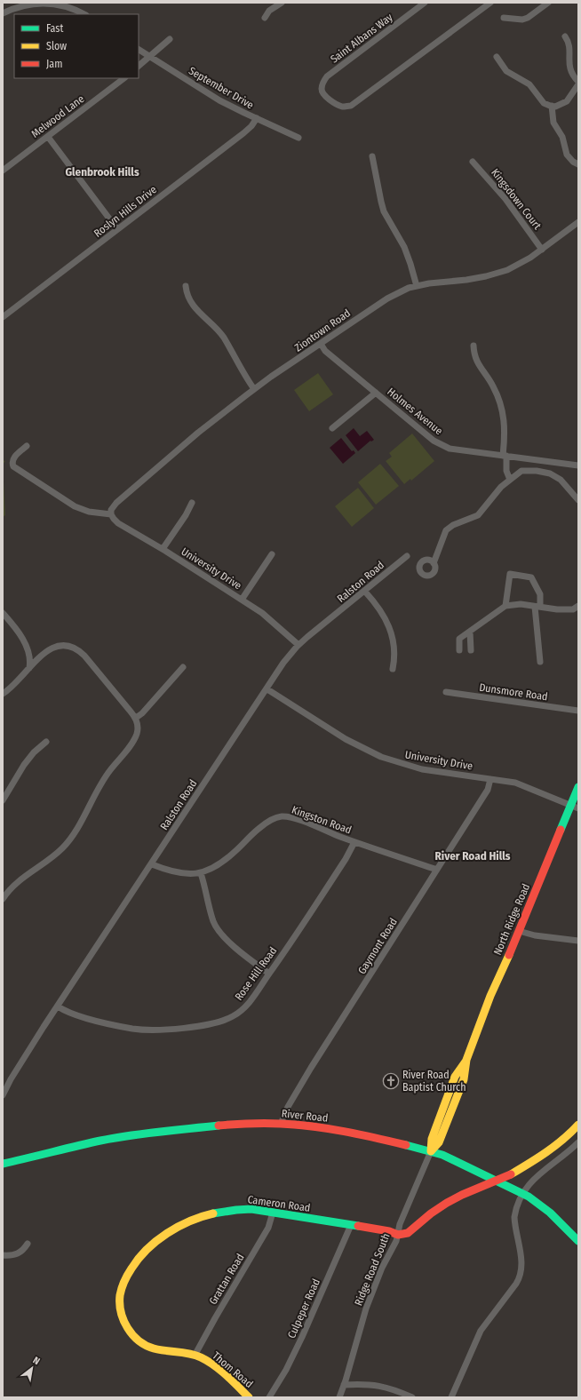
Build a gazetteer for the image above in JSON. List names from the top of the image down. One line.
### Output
{"streets":{"main road":["North Ridge Road","River Road","Cameron Road","Thom Road"],"street":["Saint Albans Way","September Drive","Melwood Lane","Kingsdown Court","Roslyn Hills Drive","Ziontown Road","Holmes Avenue","University Drive","Ralston Road","Dunsmore Road","Kingston Road","Gaymont Road","Rose Hill Road","Ridge Road South","Grattan Road","Culpeper Road"]},"crossings":[["September Drive","Roslyn Hills Drive"],["Kingsdown Court","Ziontown Road"],["Ziontown Road","Holmes Avenue"],["Ziontown Road","University Drive"],["University Drive","Ralston Road"],["University Drive","North Ridge Road"],["University Drive","Gaymont Road"],["Ralston Road","Kingston Road"],["Ralston Road","Rose Hill Road"],["Kingston Road","Gaymont Road"],["Kingston Road","Rose Hill Road"],["North Ridge Road","River Road"],["North Ridge Road","Ridge Road South"],["Gaymont Road","River Road"],["River Road","Ridge Road South"],["Cameron Road","Ridge Road South"],["Cameron Road","Grattan Road"],["Cameron Road","Culpeper Road"],["Cameron Road","Thom Road"],["Grattan Road","Thom Road"]],"districts":["Glenbrook Hills","River Road Hills"],"places":{"church":["River Road Baptist Church"]},"legend":["Fast","Slow","Jam"],"north":"top right"}
